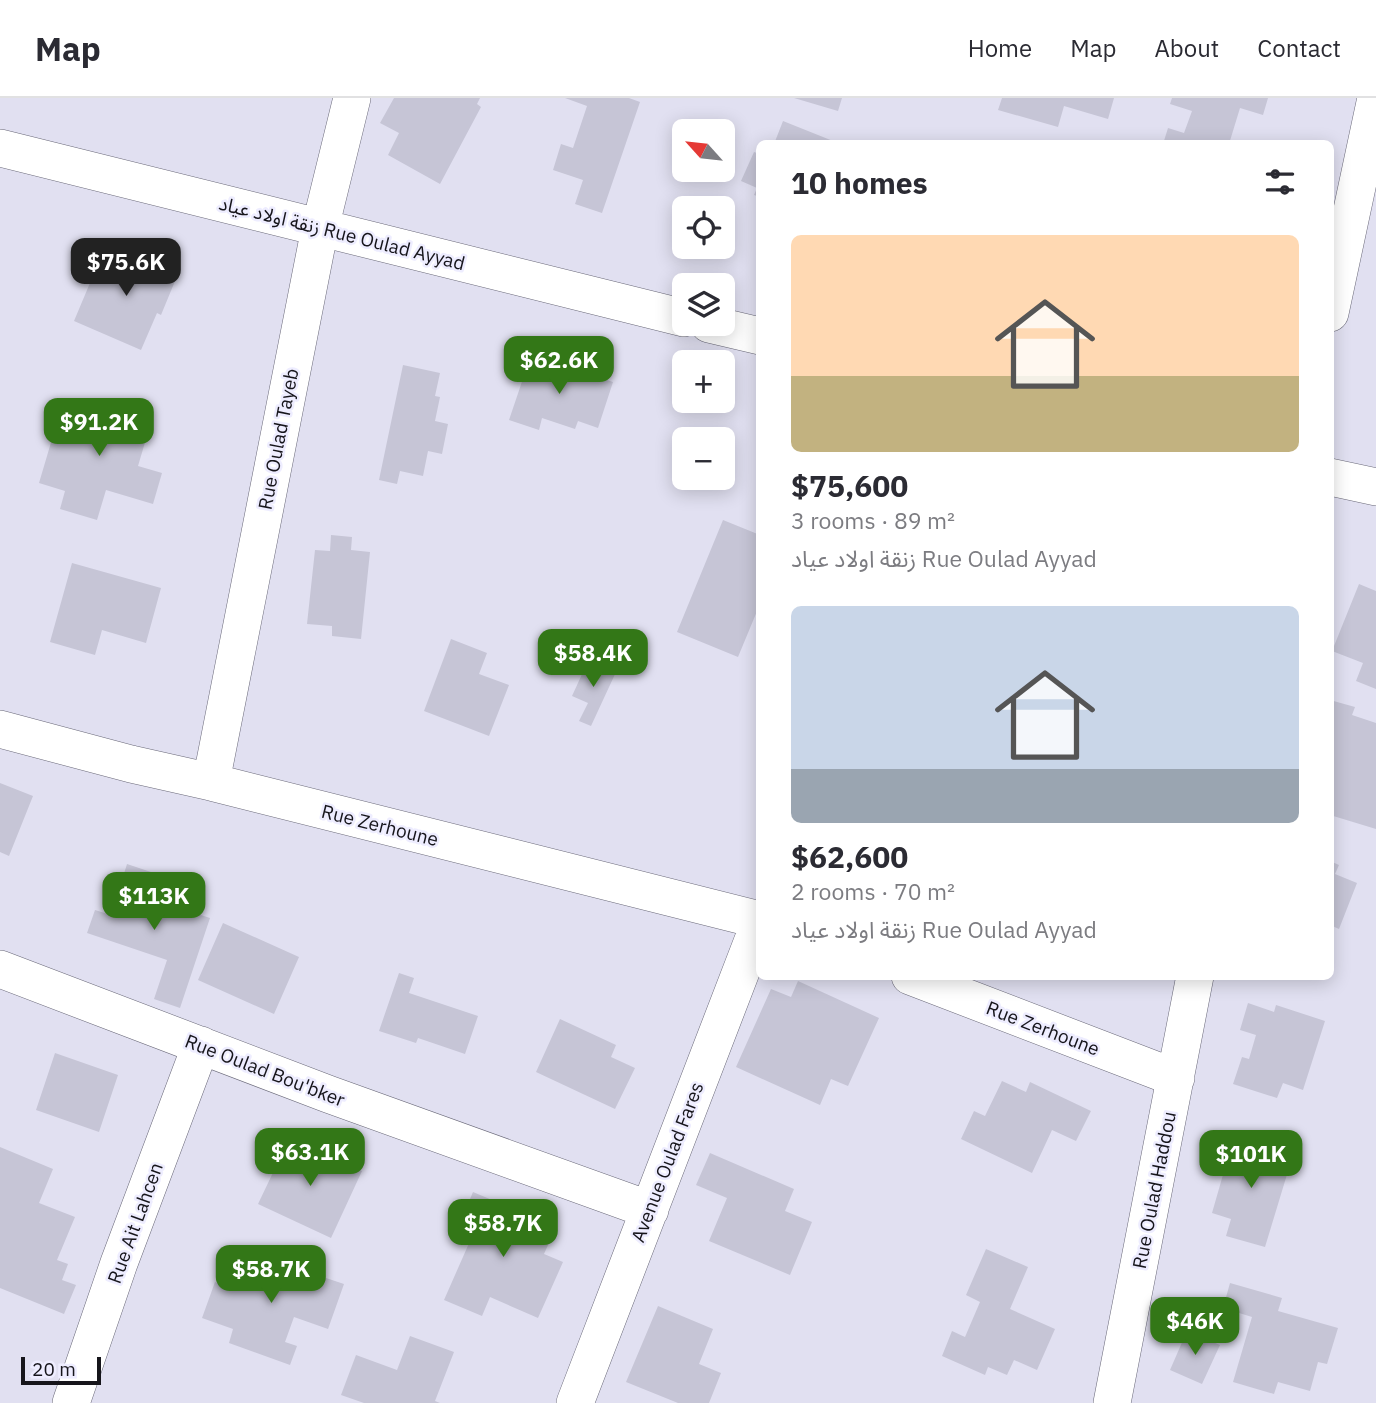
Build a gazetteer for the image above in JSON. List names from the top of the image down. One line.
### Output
{"streets":{"street":["زنقة اولاد عياد Rue Oulad Ayyad","Rue Oulad Tayeb","Rue Zerhoune","Rue Oulad Bou'bker","Avenue Oulad Fares","Rue Oulad Haddou","Rue Ait Lahcen"]},"crossings":[["زنقة اولاد عياد Rue Oulad Ayyad","Rue Oulad Tayeb"],["Rue Oulad Tayeb","Rue Zerhoune"],["Rue Zerhoune","Rue Oulad Haddou"],["Rue Oulad Bou'bker","Avenue Oulad Fares"],["Rue Oulad Bou'bker","Rue Ait Lahcen"]],"scale_bar":"20 m","north":"top left","page":{"header":"Map","nav":["Home","Map","About","Contact"],"map_buttons":["+","−"],"heading":"10 homes","list":[{"name":"$75,600","note":"3 rooms · 89 m² · زنقة اولاد عياد Rue Oulad Ayyad"},{"name":"$62,600","note":"2 rooms · 70 m² · زنقة اولاد عياد Rue Oulad Ayyad"}],"price":["$75.6K","$62.6K","$91.2K","$58.4K","$113K","$63.1K","$101K","$58.7K","$58.7K","$46K"],"scale":"20 m"}}
